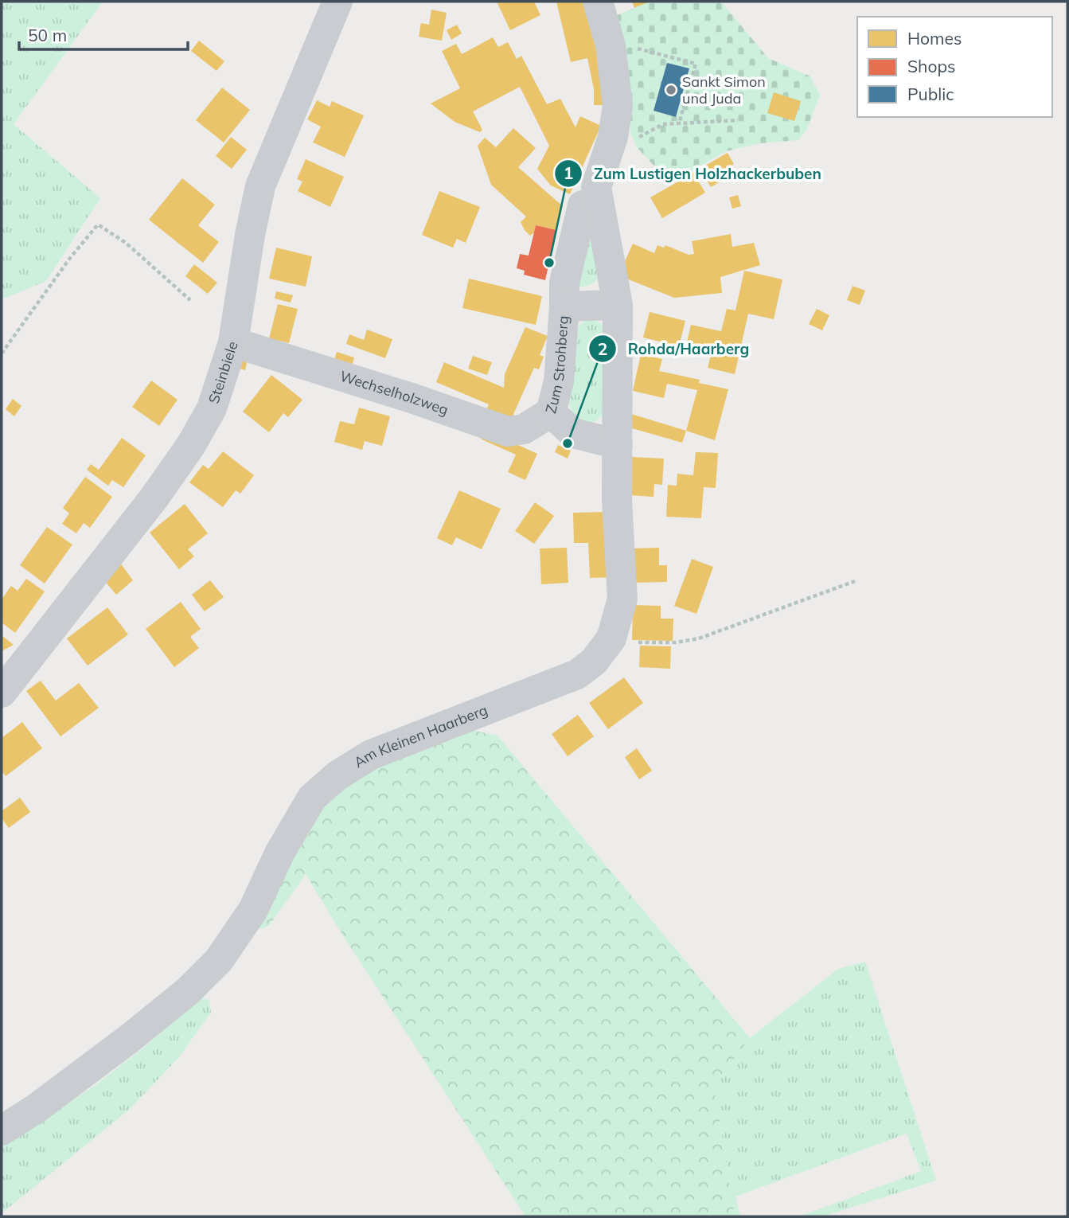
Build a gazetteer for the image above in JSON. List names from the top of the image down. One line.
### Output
{"streets":{"street":["Zum Strohberg","Steinbiele","Wechselholzweg","Am Kleinen Haarberg"]},"crossings":[["Zum Strohberg","Wechselholzweg"],["Zum Strohberg","Am Kleinen Haarberg"],["Steinbiele","Wechselholzweg"]],"places":["Sankt Simon und Juda","Zum Lustigen Holzhackerbuben","Rohda/Haarberg"],"legend":["Homes","Shops","Public"],"scale_bar":"50 m"}
